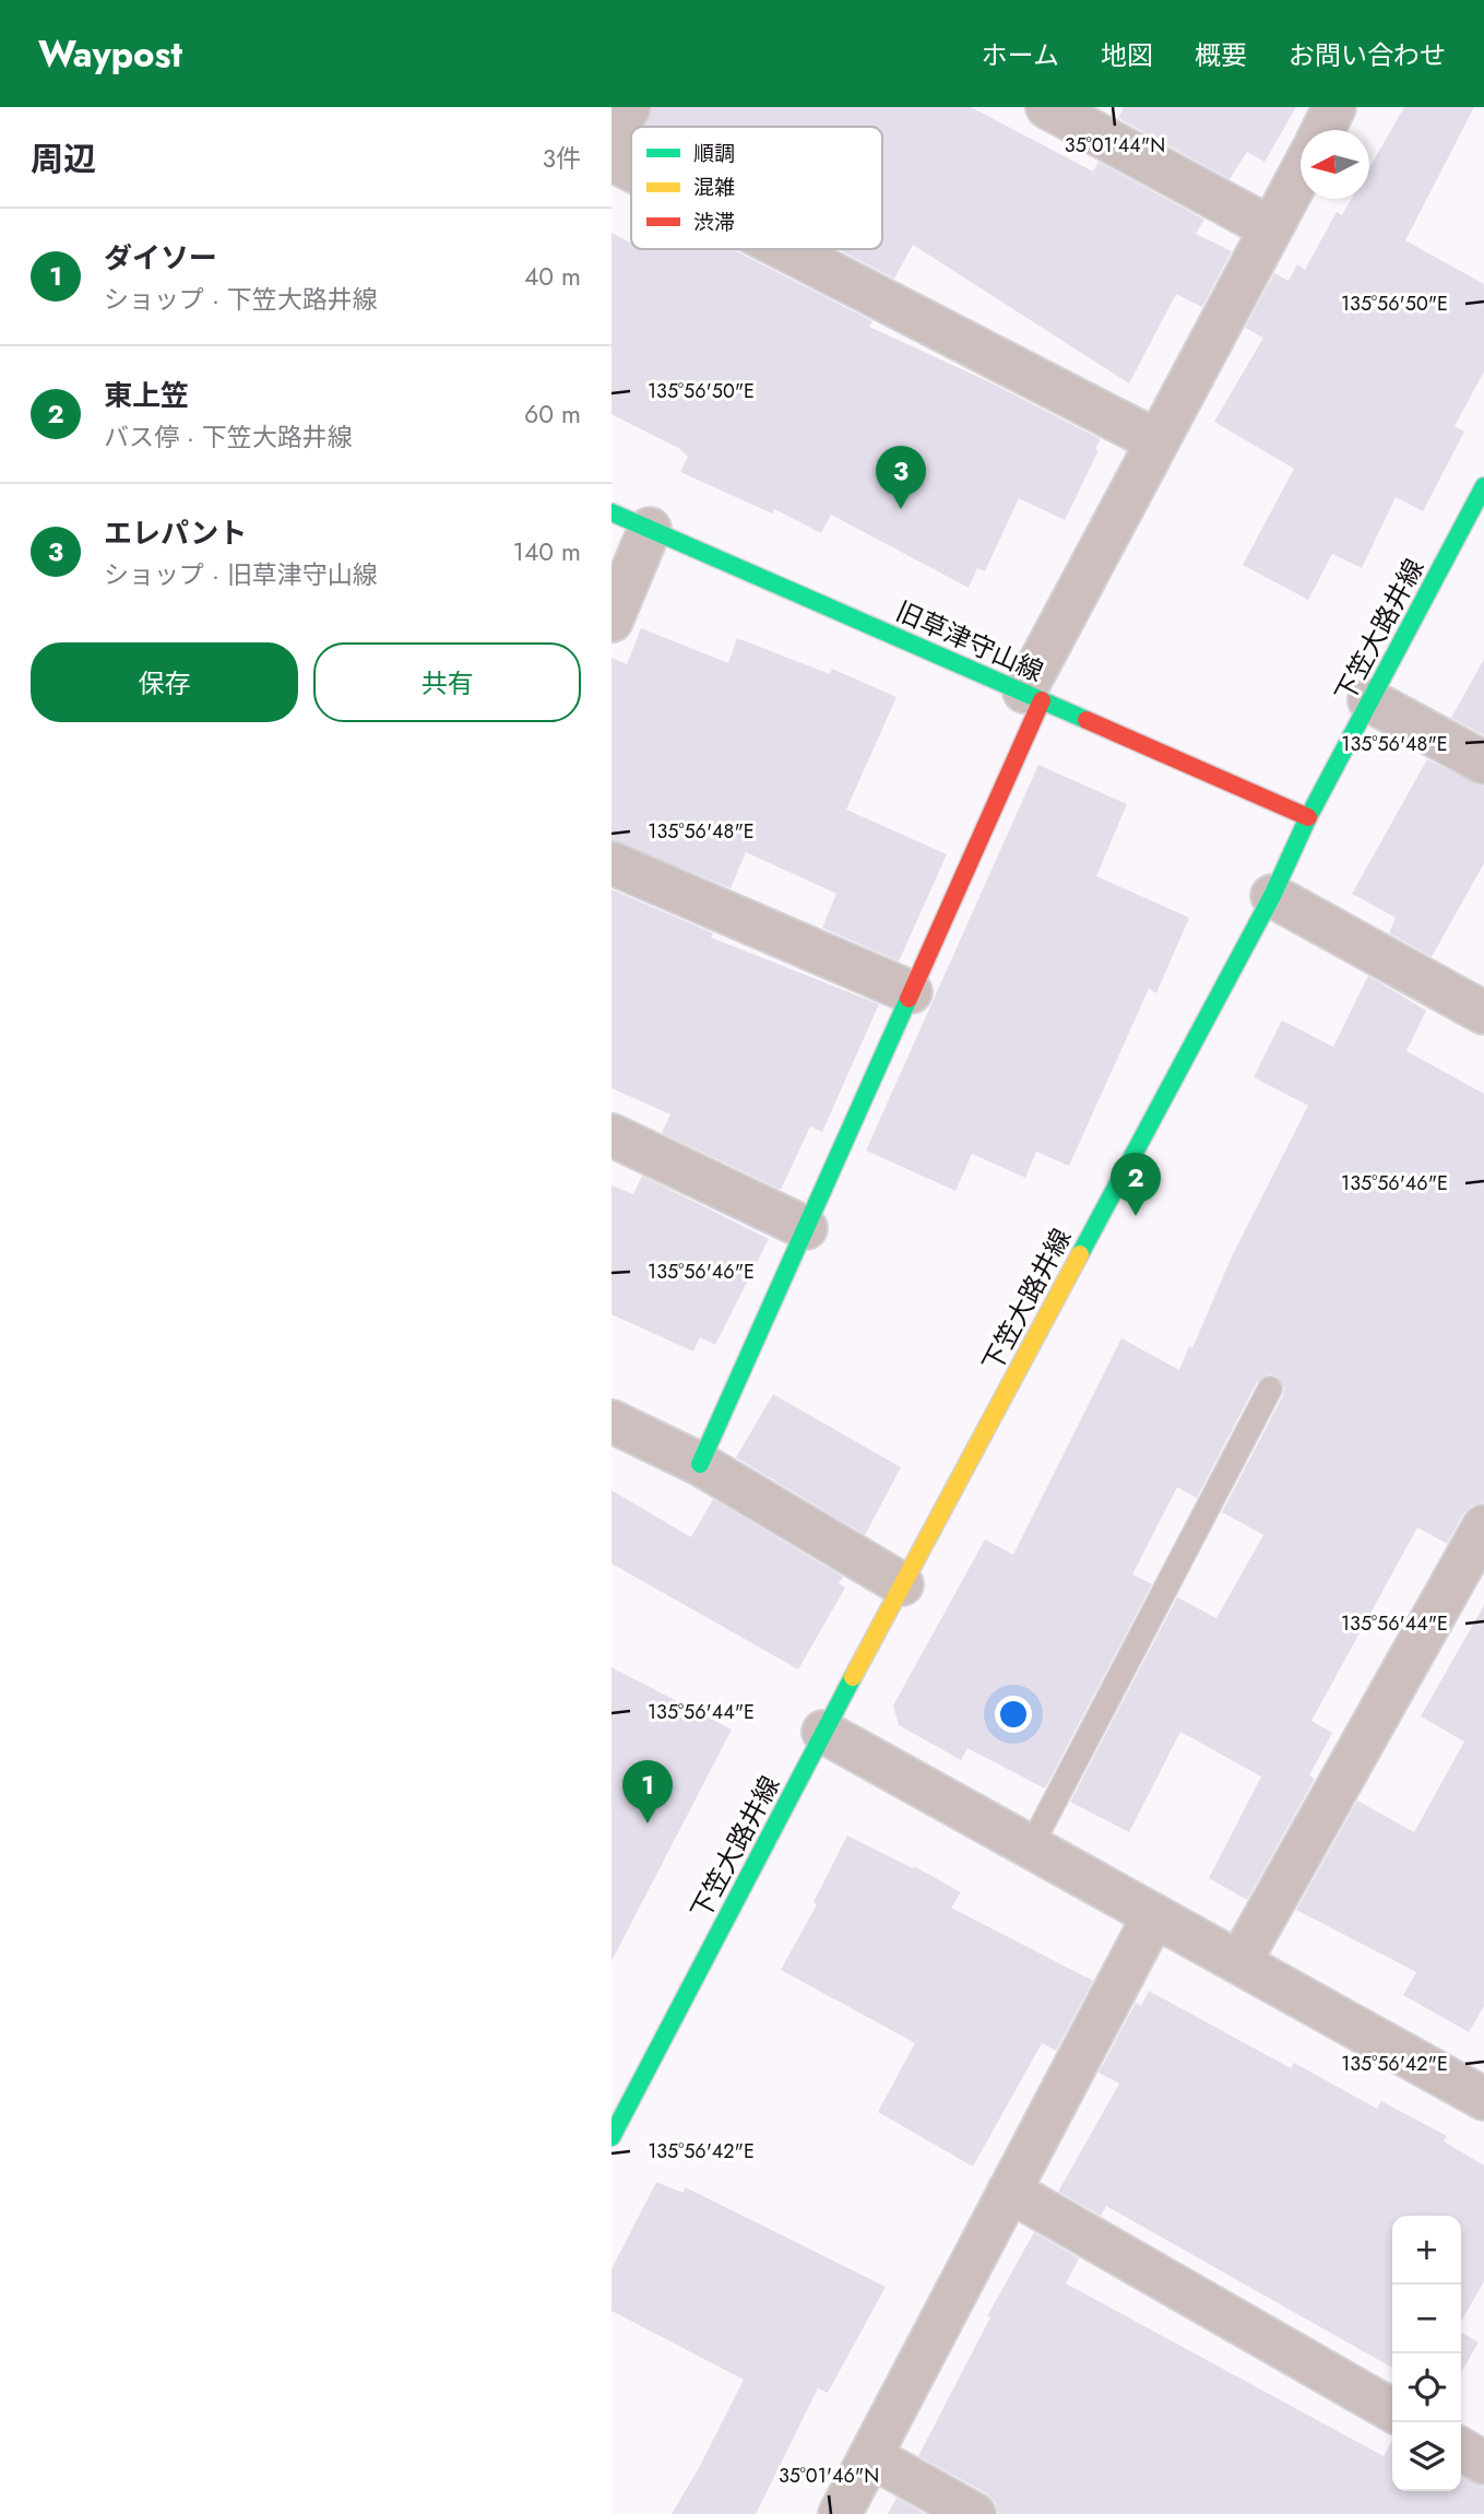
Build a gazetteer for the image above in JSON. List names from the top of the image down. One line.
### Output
{"streets":{"main road":["下笠大路井線","旧草津守山線"]},"crossings":[["下笠大路井線","旧草津守山線"]],"legend":["順調","混雑","渋滞"],"north":"left","page":{"header":"Waypost","nav":["ホーム","地図","概要","お問い合わせ"],"heading":["周辺","3件"],"list":[{"mark":"1","name":"ダイソー","note":"ショップ · 下笠大路井線","value":"40 m"},{"mark":"2","name":"東上笠","note":"バス停 · 下笠大路井線","value":"60 m"},{"mark":"3","name":"エレパント","note":"ショップ · 旧草津守山線","value":"140 m"}],"pins":["3","2","1"],"buttons":["保存","共有"],"map_buttons":["+","−"]},"coordinates":["35°01'44\"N","135°56'50\"E","135°56'48\"E","135°56'46\"E","135°56'44\"E","135°56'42\"E","35°01'46\"N"]}
